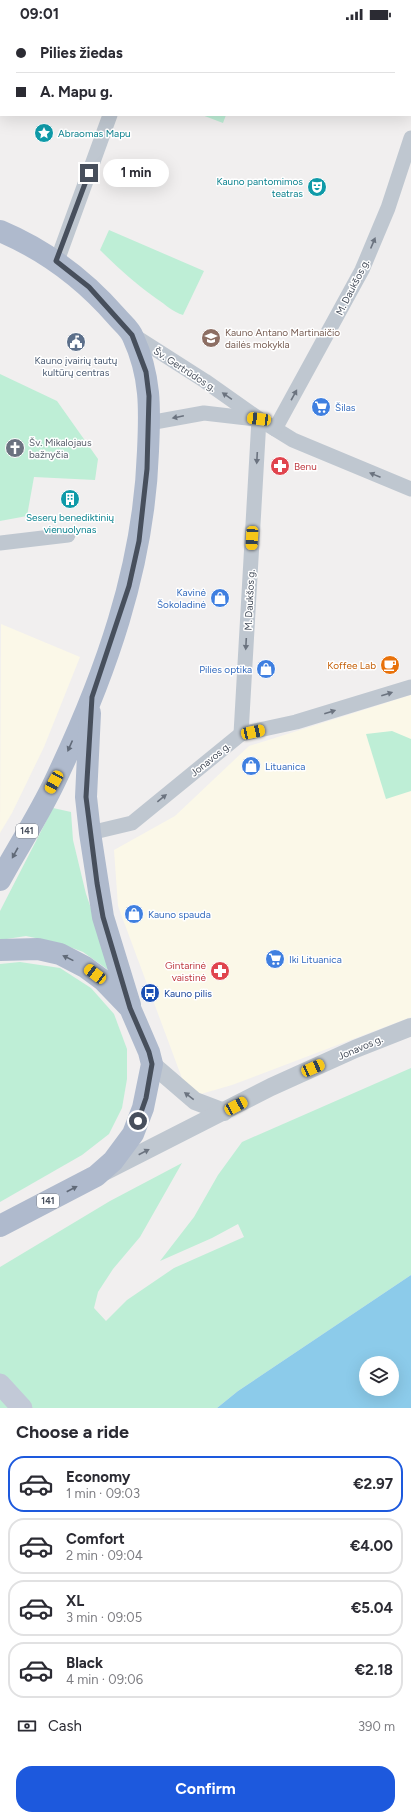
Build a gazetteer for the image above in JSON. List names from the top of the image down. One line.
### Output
{"streets":{"main road":["Šv. Gertrūdos g.","141"],"street":["M. Daukšos g.","Jonavos g."]},"crossings":[["M. Daukšos g.","Šv. Gertrūdos g."],["M. Daukšos g.","Jonavos g."],["Šv. Gertrūdos g.","141"],["Jonavos g.","141"]],"one_way":["Šv. Gertrūdos g.","Jonavos g."],"places":{"place":["Abraomas Mapu"],"theatre":["Kauno pantomimos teatras"],"school or university":["Kauno Antano Martinaičio dailės mokykla"],"public building":["Kauno įvairių tautų kultūrų centras"],"supermarket":["Šilas","Iki Lituanica"],"church":["Šv. Mikalojaus bažnyčia"],"pharmacy":["Benu","Gintarinė vaistinė"],"building":["Seserų benediktinių vienuolynas"],"shop":["Kavinė Šokoladinė","Pilies optika","Lituanica","Kauno spauda"],"cafe":["Koffee Lab"],"bus stop":["Kauno pilis"]},"page":{"status":"09:01","banner":["Pilies žiedas","A. Mapu g."],"bubble":"1 min","heading":"Choose a ride","list":[{"name":"Economy","note":"1 min · 09:03","value":"€2.97"},{"name":"Comfort","note":"2 min · 09:04","value":"€4.00"},{"name":"XL","note":"3 min · 09:05","value":"€5.04"},{"name":"Black","note":"4 min · 09:06","value":"€2.18"}],"pay":["Cash","390 m"],"buttons":"Confirm"}}
